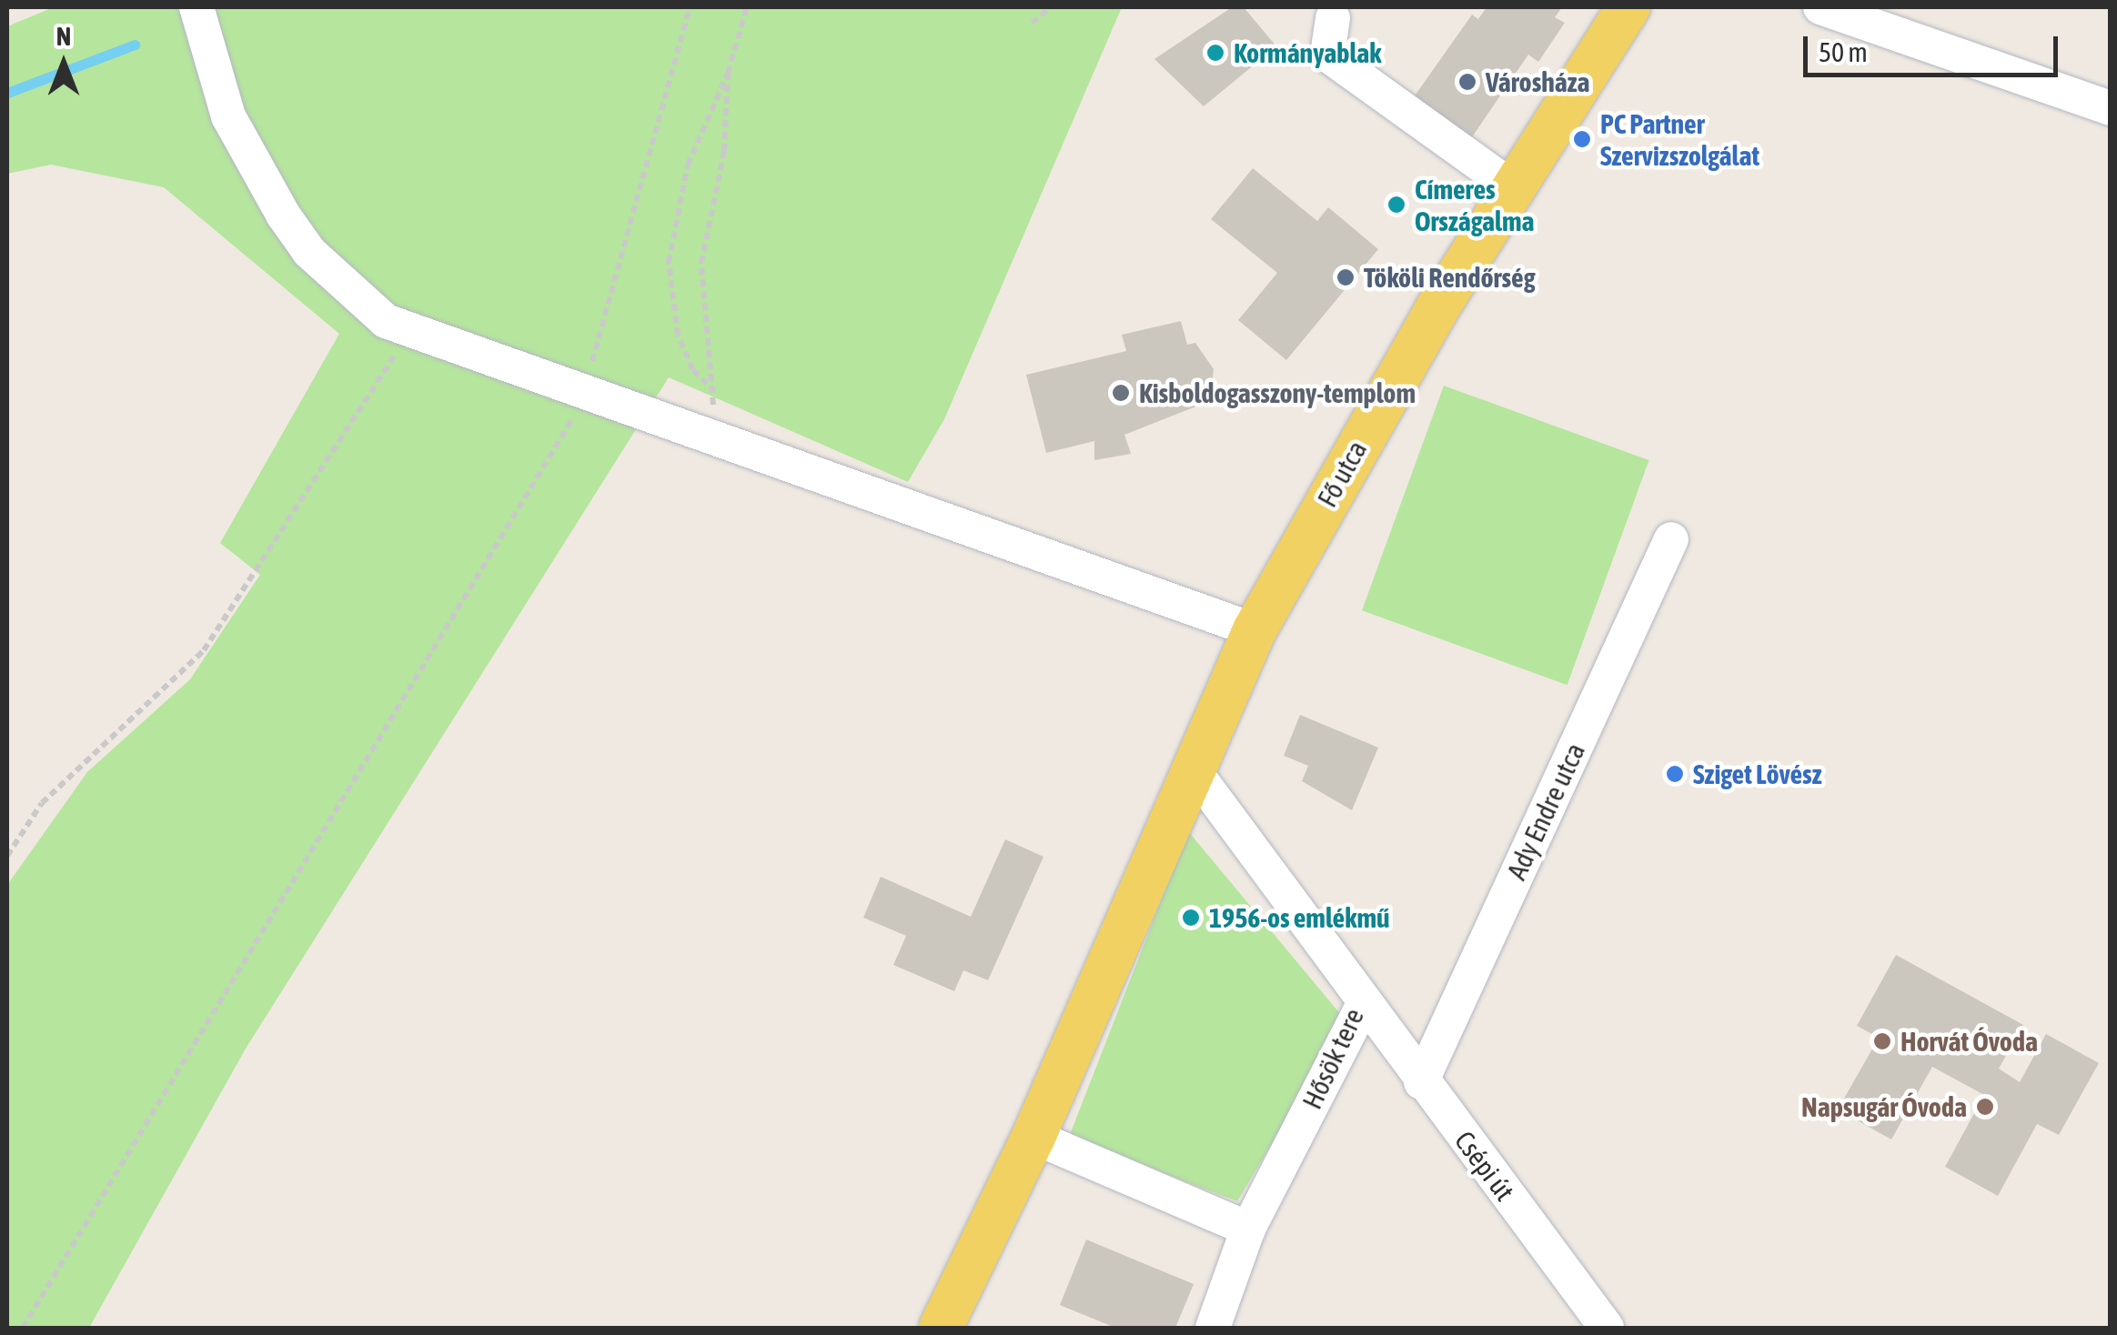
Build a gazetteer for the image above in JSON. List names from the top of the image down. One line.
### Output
{"streets":{"main road":["Fő utca"],"street":["Ady Endre utca","Hősök tere","Csépi út"]},"crossings":[["Fő utca","Hősök tere"],["Ady Endre utca","Csépi út"],["Hősök tere","Csépi út"]],"places":["Kormányablak","Városháza","PC Partner Szervizszolgálat","Címeres Országalma","Tököli Rendőrség","Kisboldogasszony-templom","Sziget Lövész","1956-os emlékmű","Horvát Óvoda","Napsugár Óvoda"],"scale_bar":"50 m","north":"top"}
